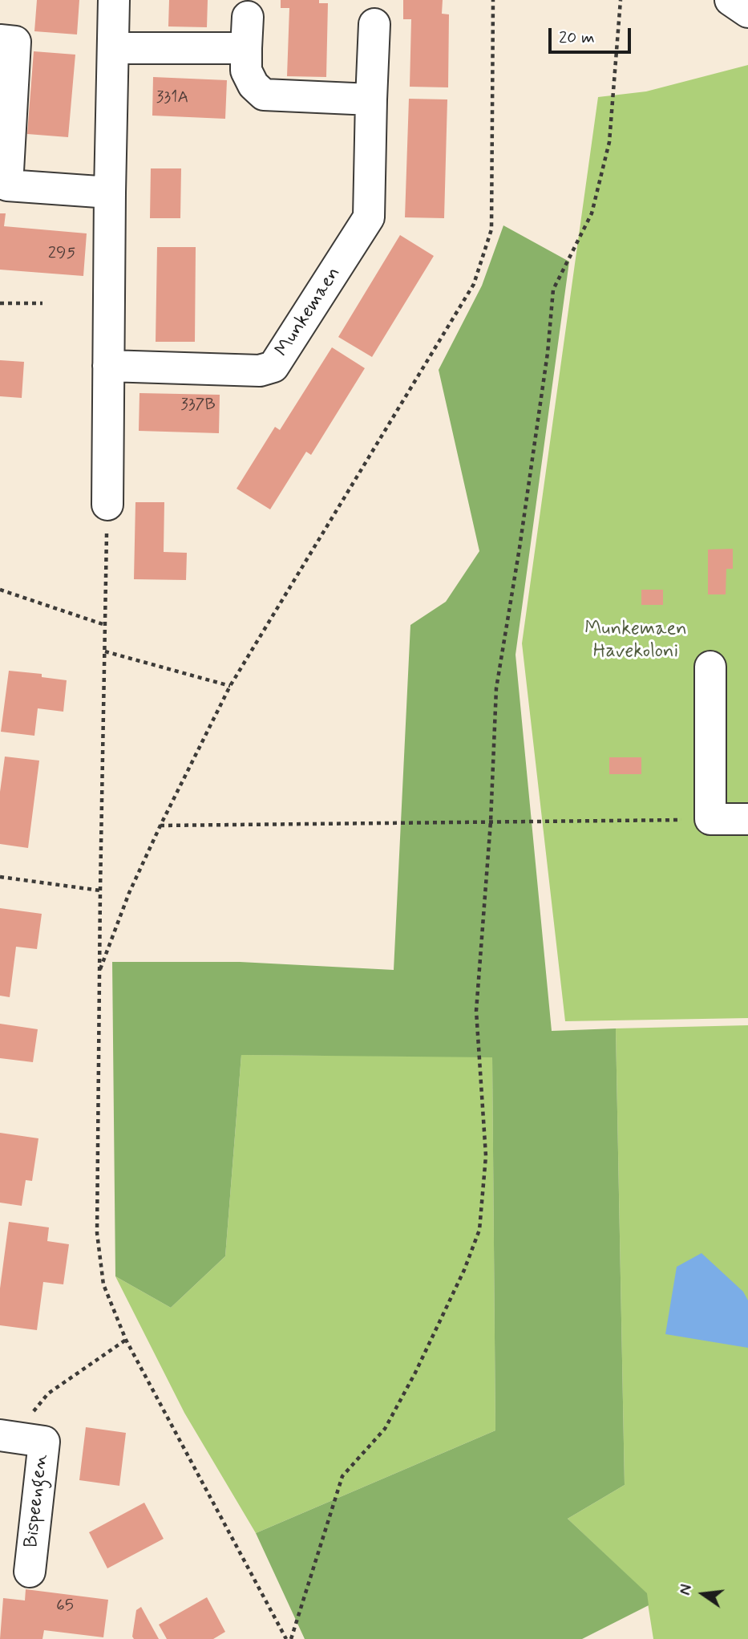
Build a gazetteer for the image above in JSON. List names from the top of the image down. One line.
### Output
{"streets":{"street":["Munkemaen","Bispeengen"]},"parks":["Munkemaen Havekoloni"],"house_numbers":["331A","295","337B","65"],"scale_bar":"20 m","north":"left"}
